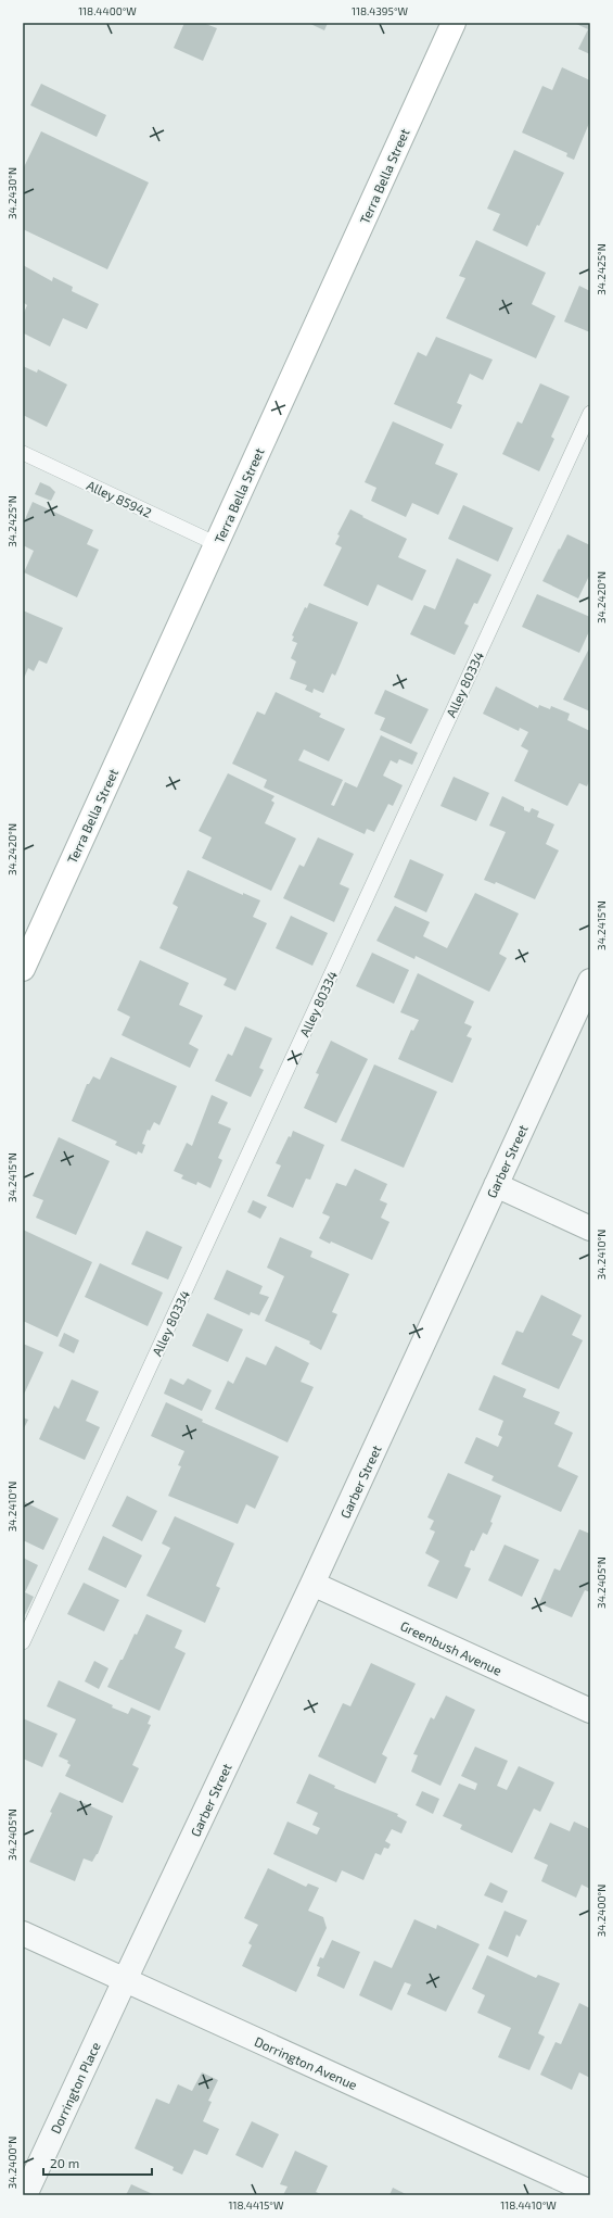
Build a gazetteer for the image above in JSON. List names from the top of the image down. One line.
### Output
{"streets":{"main road":["Terra Bella Street"],"street":["Garber Street","Greenbush Avenue","Dorrington Avenue","Dorrington Place"],"lane":["Alley 85942","Alley 80334"]},"crossings":[["Terra Bella Street","Alley 85942"],["Garber Street","Greenbush Avenue"],["Garber Street","Dorrington Avenue"],["Garber Street","Dorrington Place"],["Dorrington Avenue","Dorrington Place"]],"scale_bar":"20 m","coordinates":["118.4400°W","118.4395°W","34.2430°N","34.2425°N","34.2420°N","34.2415°N","34.2410°N","34.2405°N","34.2400°N","118.4415°W","118.4410°W"]}
